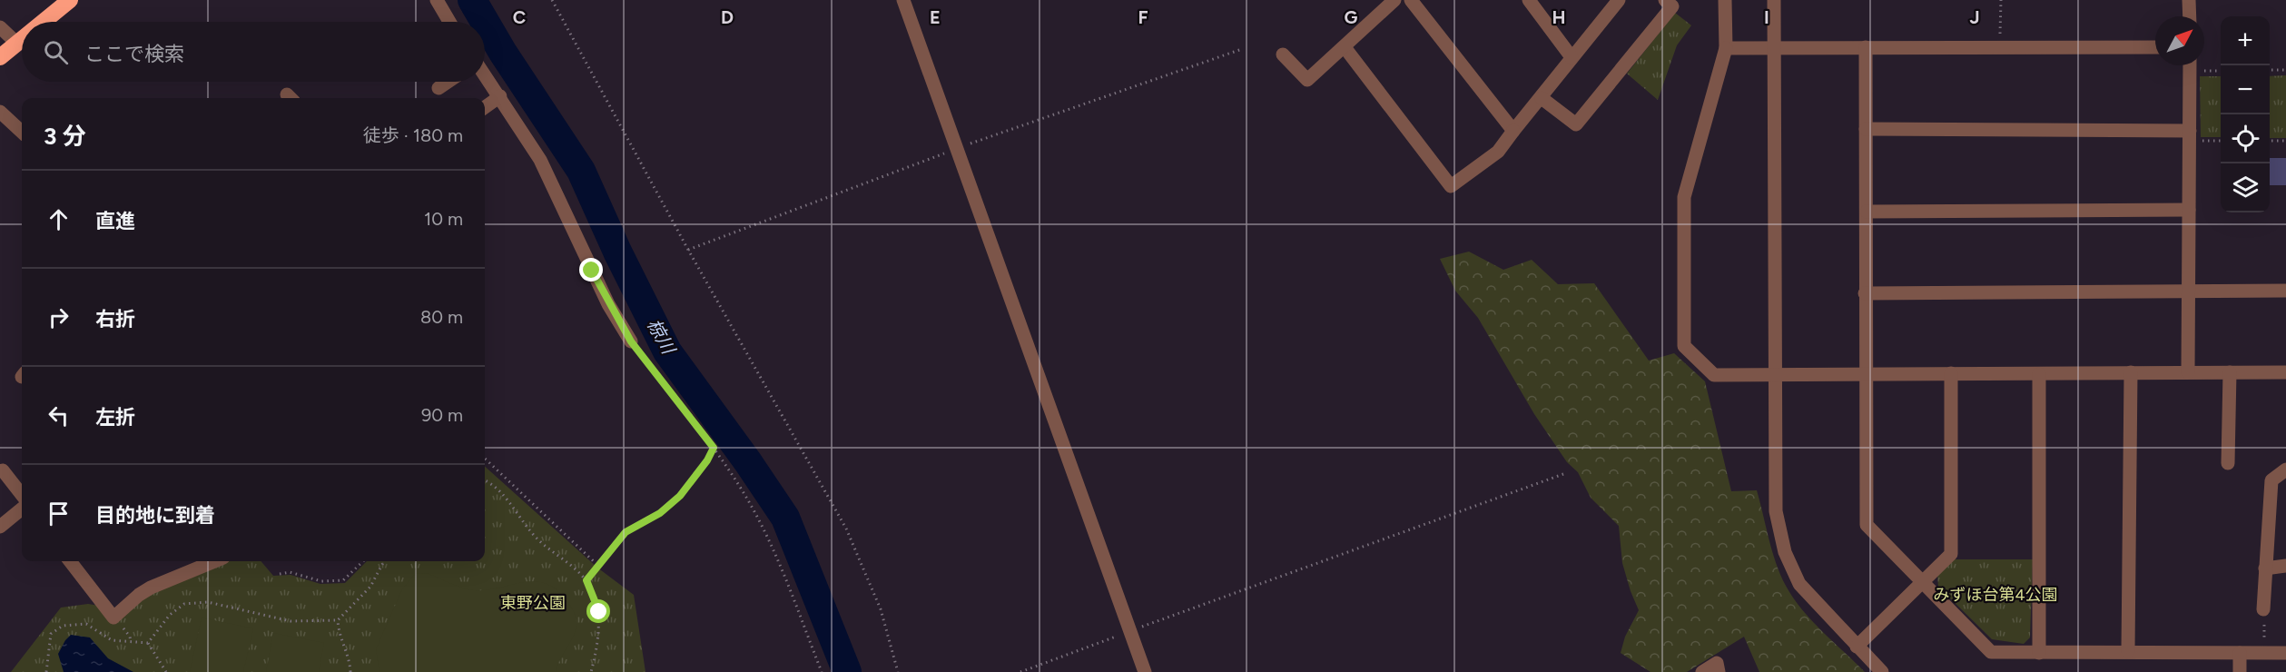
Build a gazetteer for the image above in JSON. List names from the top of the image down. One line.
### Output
{"water":["椋川"],"parks":["みずほ台第4公園","東野公園"],"north":"top right","page":{"map_buttons":["+","−"],"search":"ここで検索","heading":["3 分","徒歩 · 180 m"],"list":[["直進","10 m"],["右折","80 m"],["左折","90 m"],"目的地に到着"]},"grid":{"columns":["C","D","E","F","G","H","I","J"]}}
